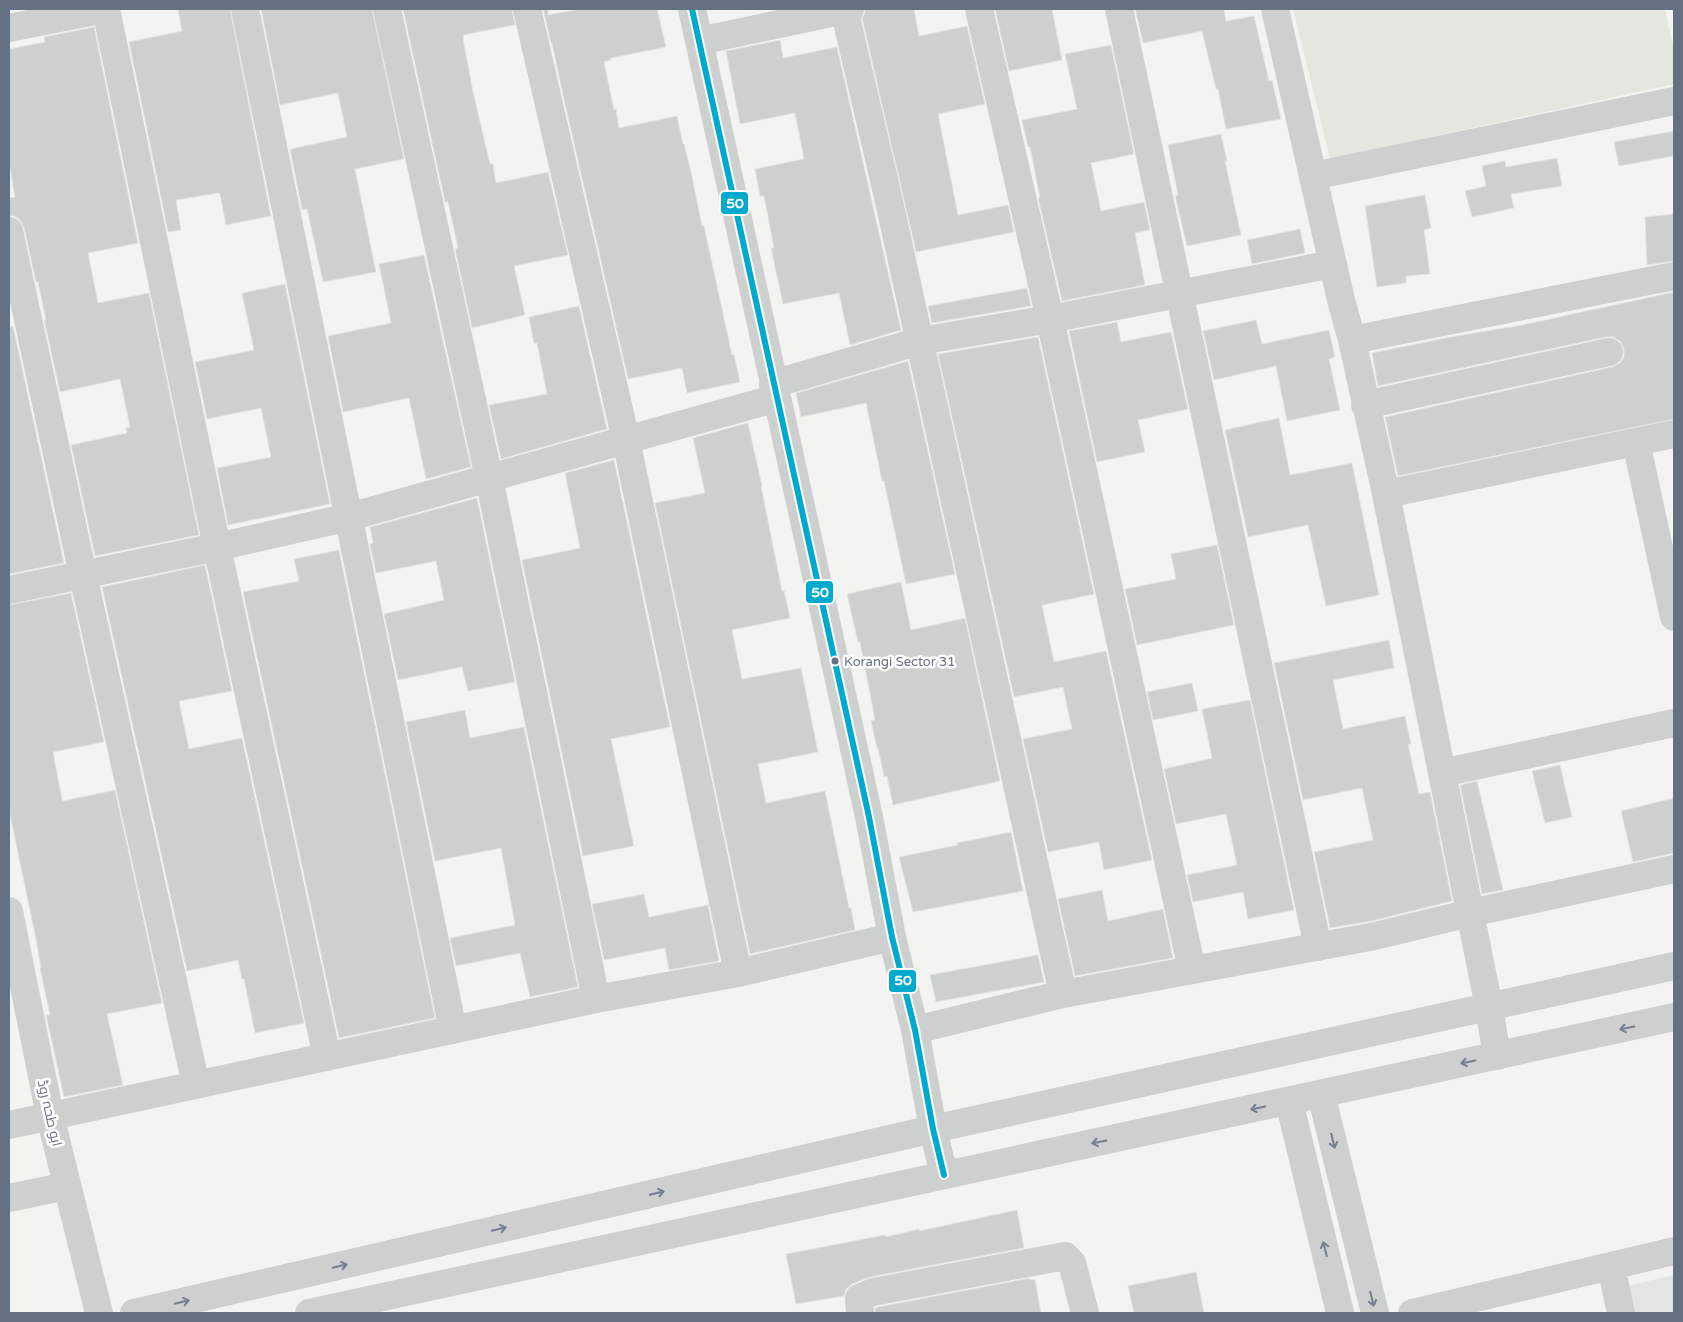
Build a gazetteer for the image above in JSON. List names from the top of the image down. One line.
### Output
{"streets":{"street":["ابو طحہ روڈ"]},"places":["Korangi Sector 31"],"lines":["transit line 50"]}
